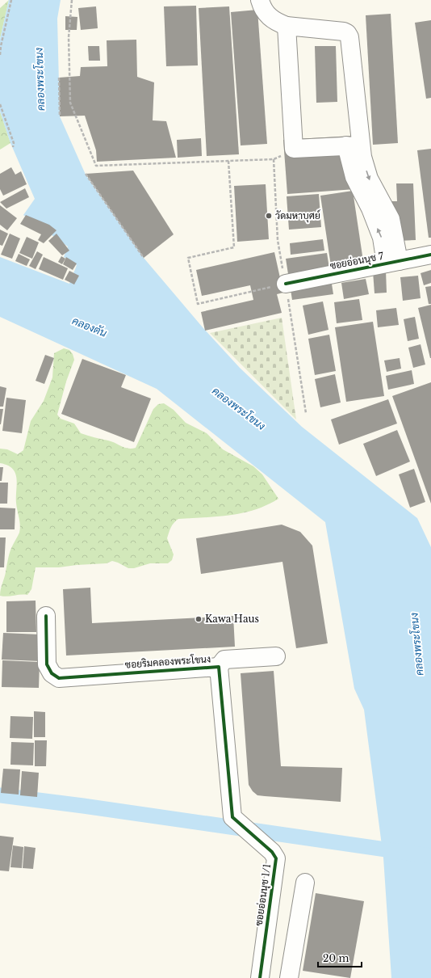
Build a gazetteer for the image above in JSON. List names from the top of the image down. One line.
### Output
{"streets":{"street":["ซอยอ่อนนุช 7","ซอยริมคลองพระโขนง","ซอยอ่อนนุช 1/1"]},"crossings":[["ซอยริมคลองพระโขนง","ซอยอ่อนนุช 1/1"]],"water":["คลองพระโขนง","คลองตัน"],"places":["วัดมหาบุศย์","Kawa Haus"],"scale_bar":"20 m"}
